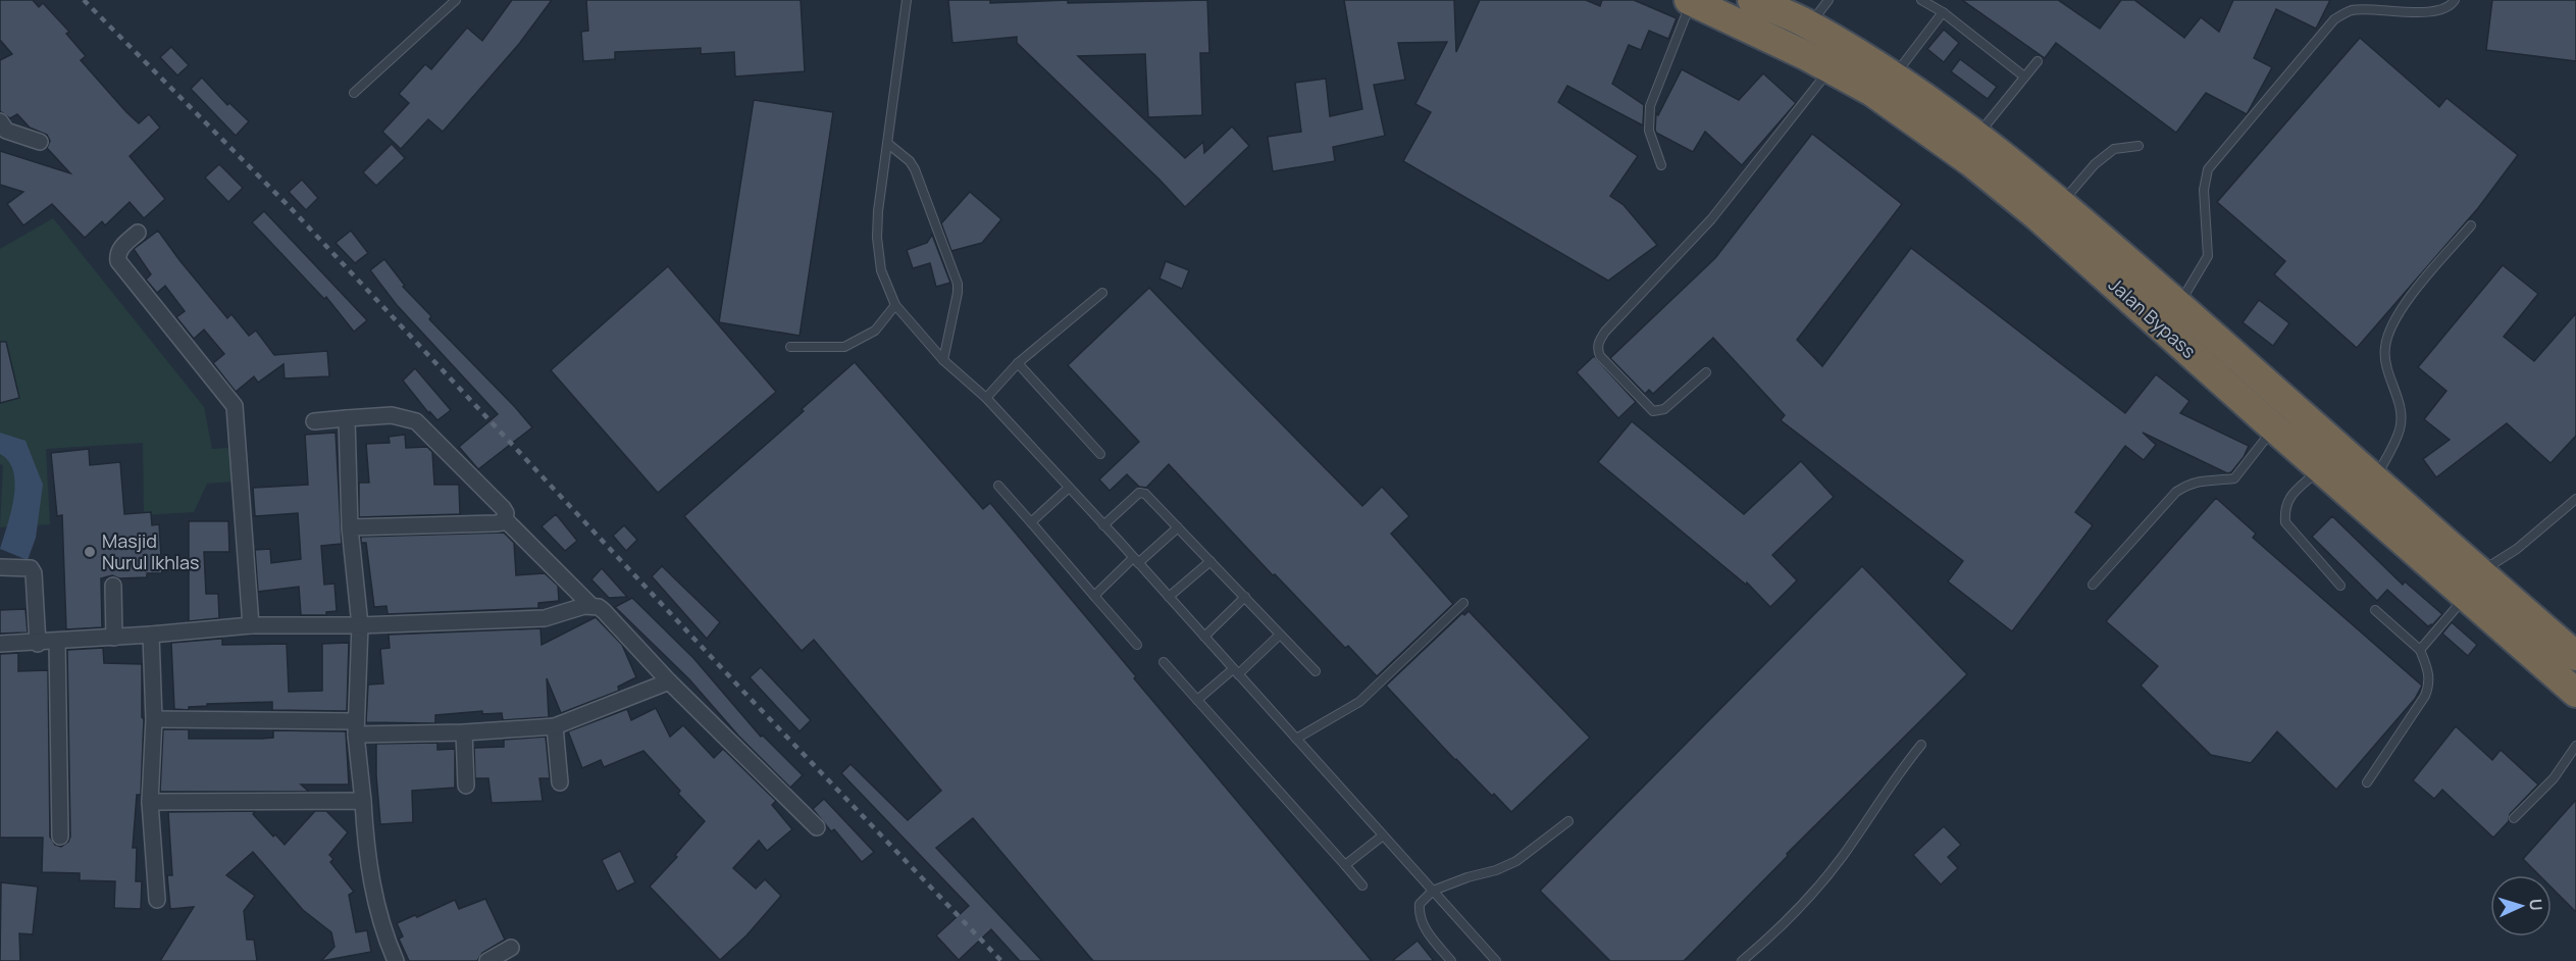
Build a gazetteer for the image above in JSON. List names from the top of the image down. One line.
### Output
{"streets":{"highway":["Jalan Bypass"]},"places":["Masjid Nurul Ikhlas"],"north":"right"}
